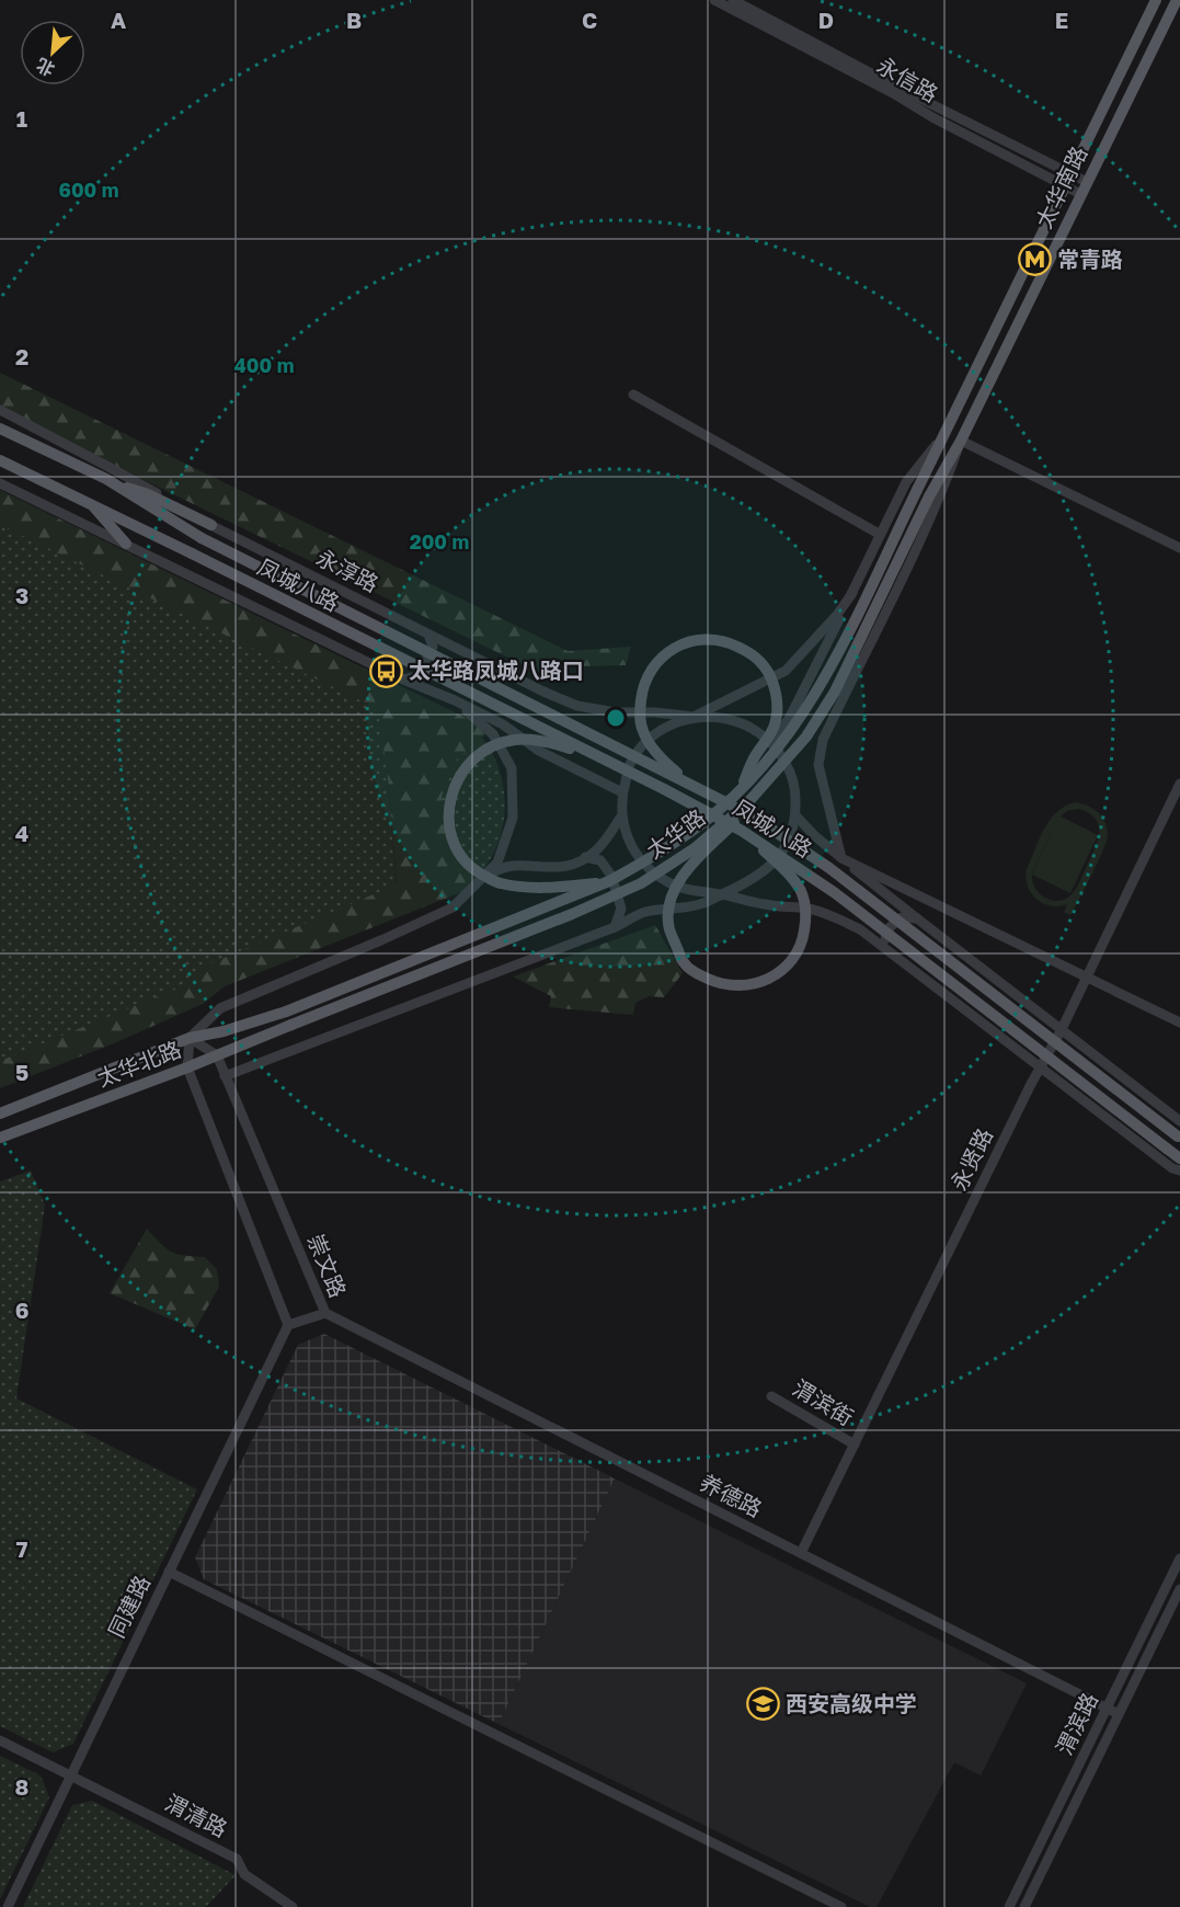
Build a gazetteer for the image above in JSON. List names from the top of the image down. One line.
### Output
{"streets":{"main road":["太华南路","凤城八路","太华路","太华北路"],"street":["永信路","永淳路","永贤路","崇文路","渭滨街","养德路","同建路","渭滨路","渭清路"]},"crossings":[["永信路","太华南路"],["太华南路","太华路"],["永淳路","凤城八路"],["凤城八路","永贤路"],["太华路","太华北路"],["太华北路","崇文路"],["永贤路","渭滨街"],["永贤路","养德路"],["崇文路","养德路"],["崇文路","同建路"],["养德路","渭滨路"],["同建路","渭清路"]],"places":{"metro station":["常青路"],"bus stop":["太华路凤城八路口"],"school or university":["西安高级中学"]},"north":"bottom left","grid":{"columns":["A","B","C","D","E"],"rows":["1","2","3","4","5","6","7","8"]},"rings":["600 m","400 m","200 m"]}
